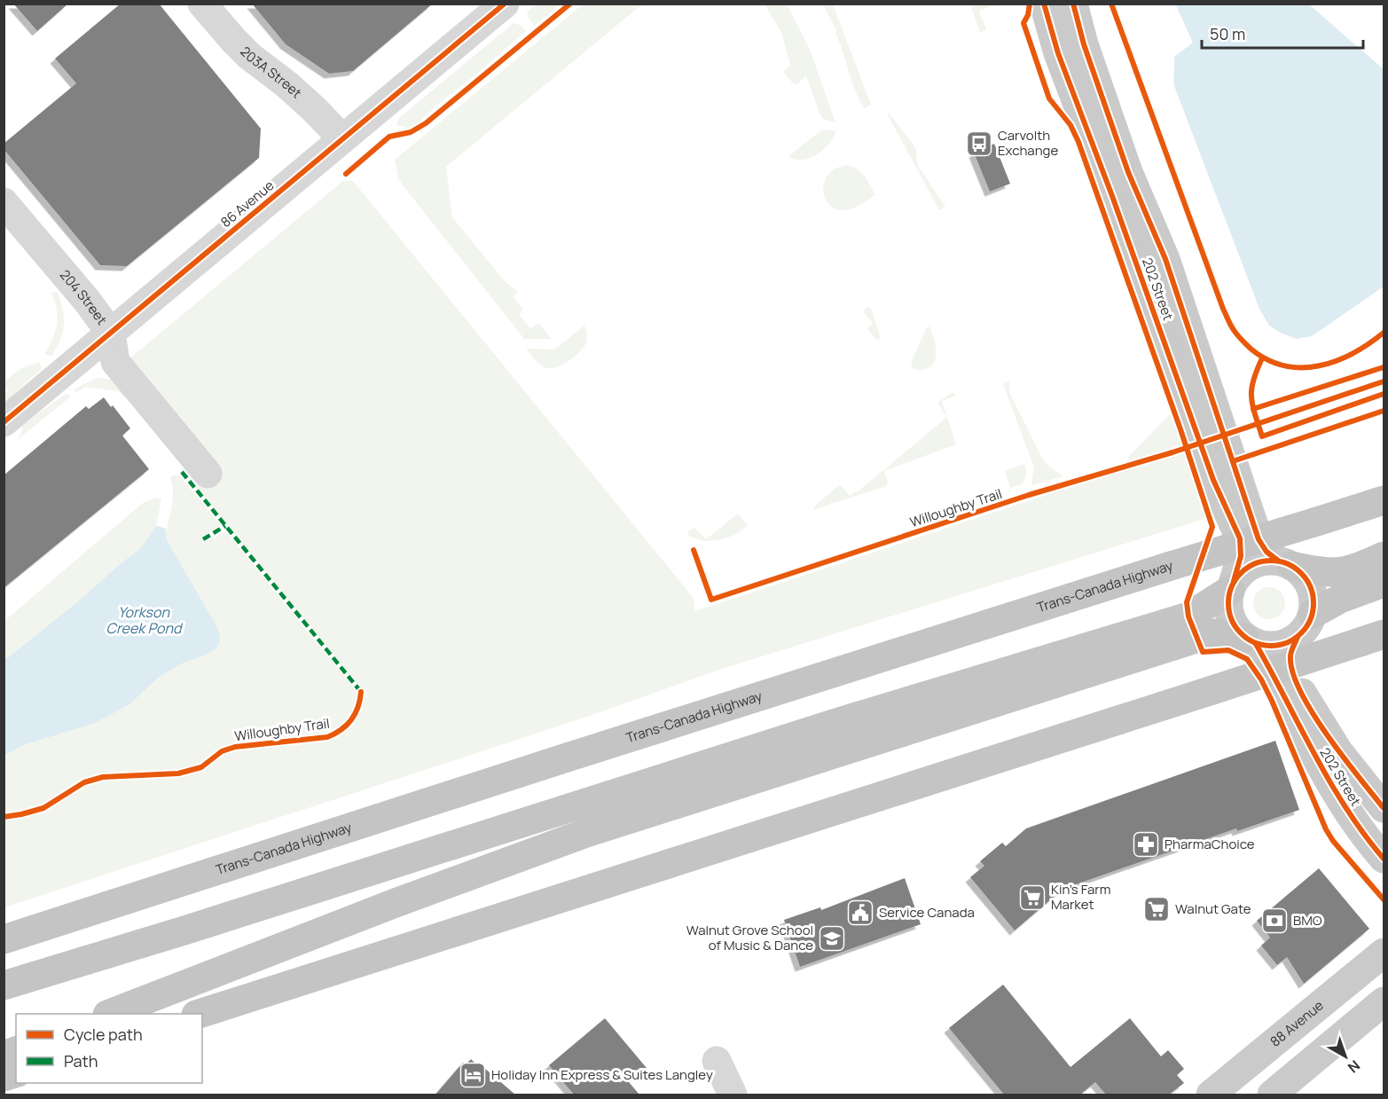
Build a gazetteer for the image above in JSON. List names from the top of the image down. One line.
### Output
{"streets":{"highway":["Trans-Canada Highway"],"main road":["202 Street","88 Avenue"],"street":["203A Street","86 Avenue","204 Street"],"cycle path":["Willoughby Trail"]},"crossings":[["203A Street","86 Avenue"],["86 Avenue","204 Street"]],"water":["Yorkson Creek Pond"],"places":{"bus stop":["Carvolth Exchange"],"pharmacy":["PharmaChoice"],"supermarket":["Kin's Farm Market","Walnut Gate"],"public building":["Service Canada"],"bank":["BMO"],"school or university":["Walnut Grove School of Music & Dance"],"hotel":["Holiday Inn Express & Suites Langley"]},"legend":["Cycle path","Path"],"scale_bar":"50 m","north":"bottom right"}
